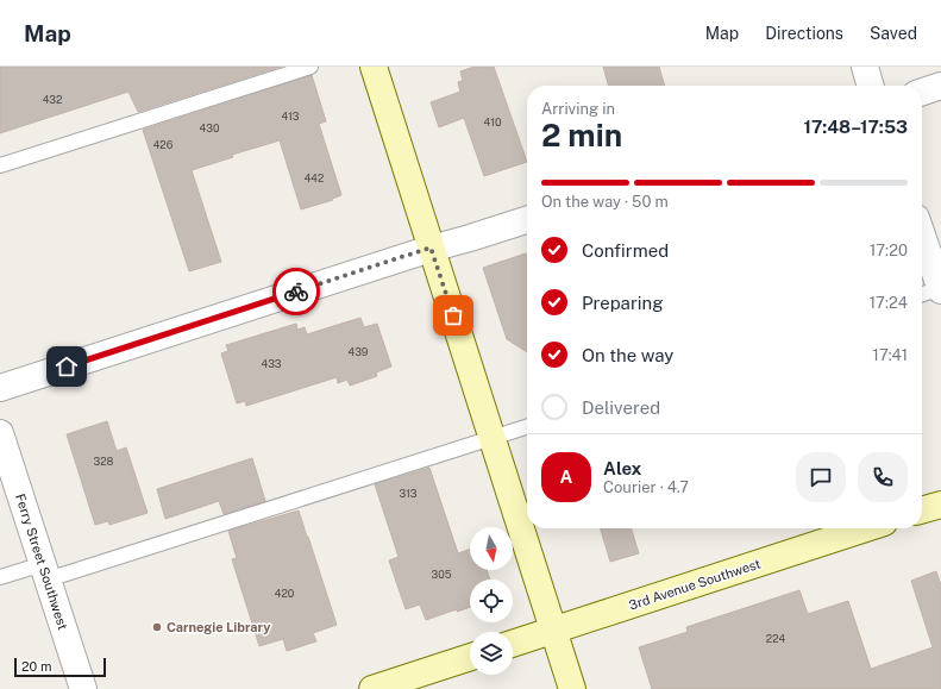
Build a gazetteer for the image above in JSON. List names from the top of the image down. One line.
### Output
{"streets":{"street":["Ferry Street Southwest","3rd Avenue Southwest"]},"places":["Carnegie Library"],"house_numbers":["432","413","410","430","426","442","439","433","328","313","305","420","224"],"scale_bar":"20 m","north":"bottom","page":{"header":"Map","nav":["Map","Directions","Saved"],"heading":["2 min","Arriving in","17:48–17:53"],"panel":["Alex","Courier · 4.7"],"bar":"On the way · 50 m","list":[["Confirmed","17:20"],["Preparing","17:24"],["On the way","17:41"],"Delivered"],"round":"A","scale":"20 m"}}
